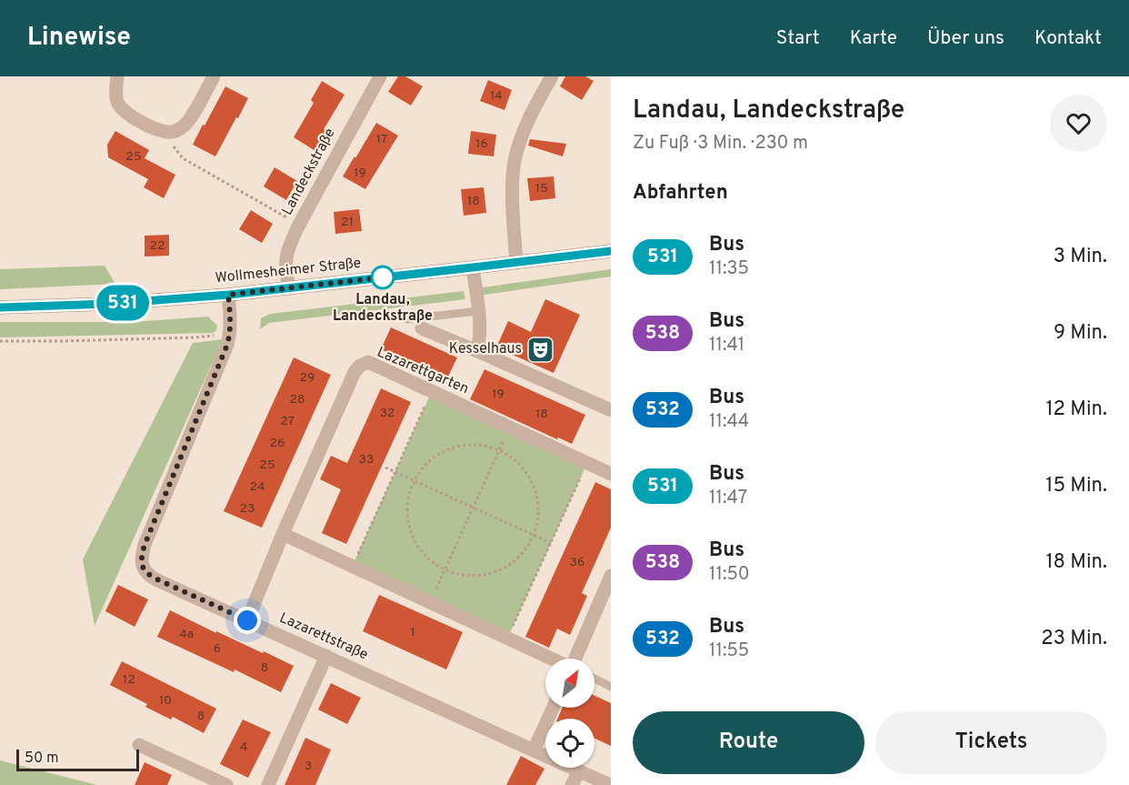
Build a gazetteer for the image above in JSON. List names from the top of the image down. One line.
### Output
{"streets":{"main road":["Wollmesheimer Straße"],"street":["Landeckstraße","Lazarettgarten","Lazarettstraße"]},"crossings":[["Landeckstraße","Wollmesheimer Straße"],["Lazarettgarten","Lazarettstraße"]],"places":{"other":["Landau, Landeckstraße"],"theatre":["Kesselhaus"]},"lines":["bus line 531"],"house_numbers":["14","17","16","25","19","15","18","21","22","29","19","28","32","18","27","26","33","25","24","23","36","1","4a","6","8","12","10","8","4","3"],"scale_bar":"50 m","north":"top right","page":{"header":"Linewise","nav":["Start","Karte","Über uns","Kontakt"],"on_map":"531","heading":[["Landau, Landeckstraße","Zu Fuß · 3 Min. · 230 m"],"Abfahrten"],"list":[{"mark":"531","name":"Bus","note":"11:35","value":"3 Min."},{"mark":"538","name":"Bus","note":"11:41","value":"9 Min."},{"mark":"532","name":"Bus","note":"11:44","value":"12 Min."},{"mark":"531","name":"Bus","note":"11:47","value":"15 Min."},{"mark":"538","name":"Bus","note":"11:50","value":"18 Min."},{"mark":"532","name":"Bus","note":"11:55","value":"23 Min."}],"buttons":["Route","Tickets"],"scale":"50 m"}}
